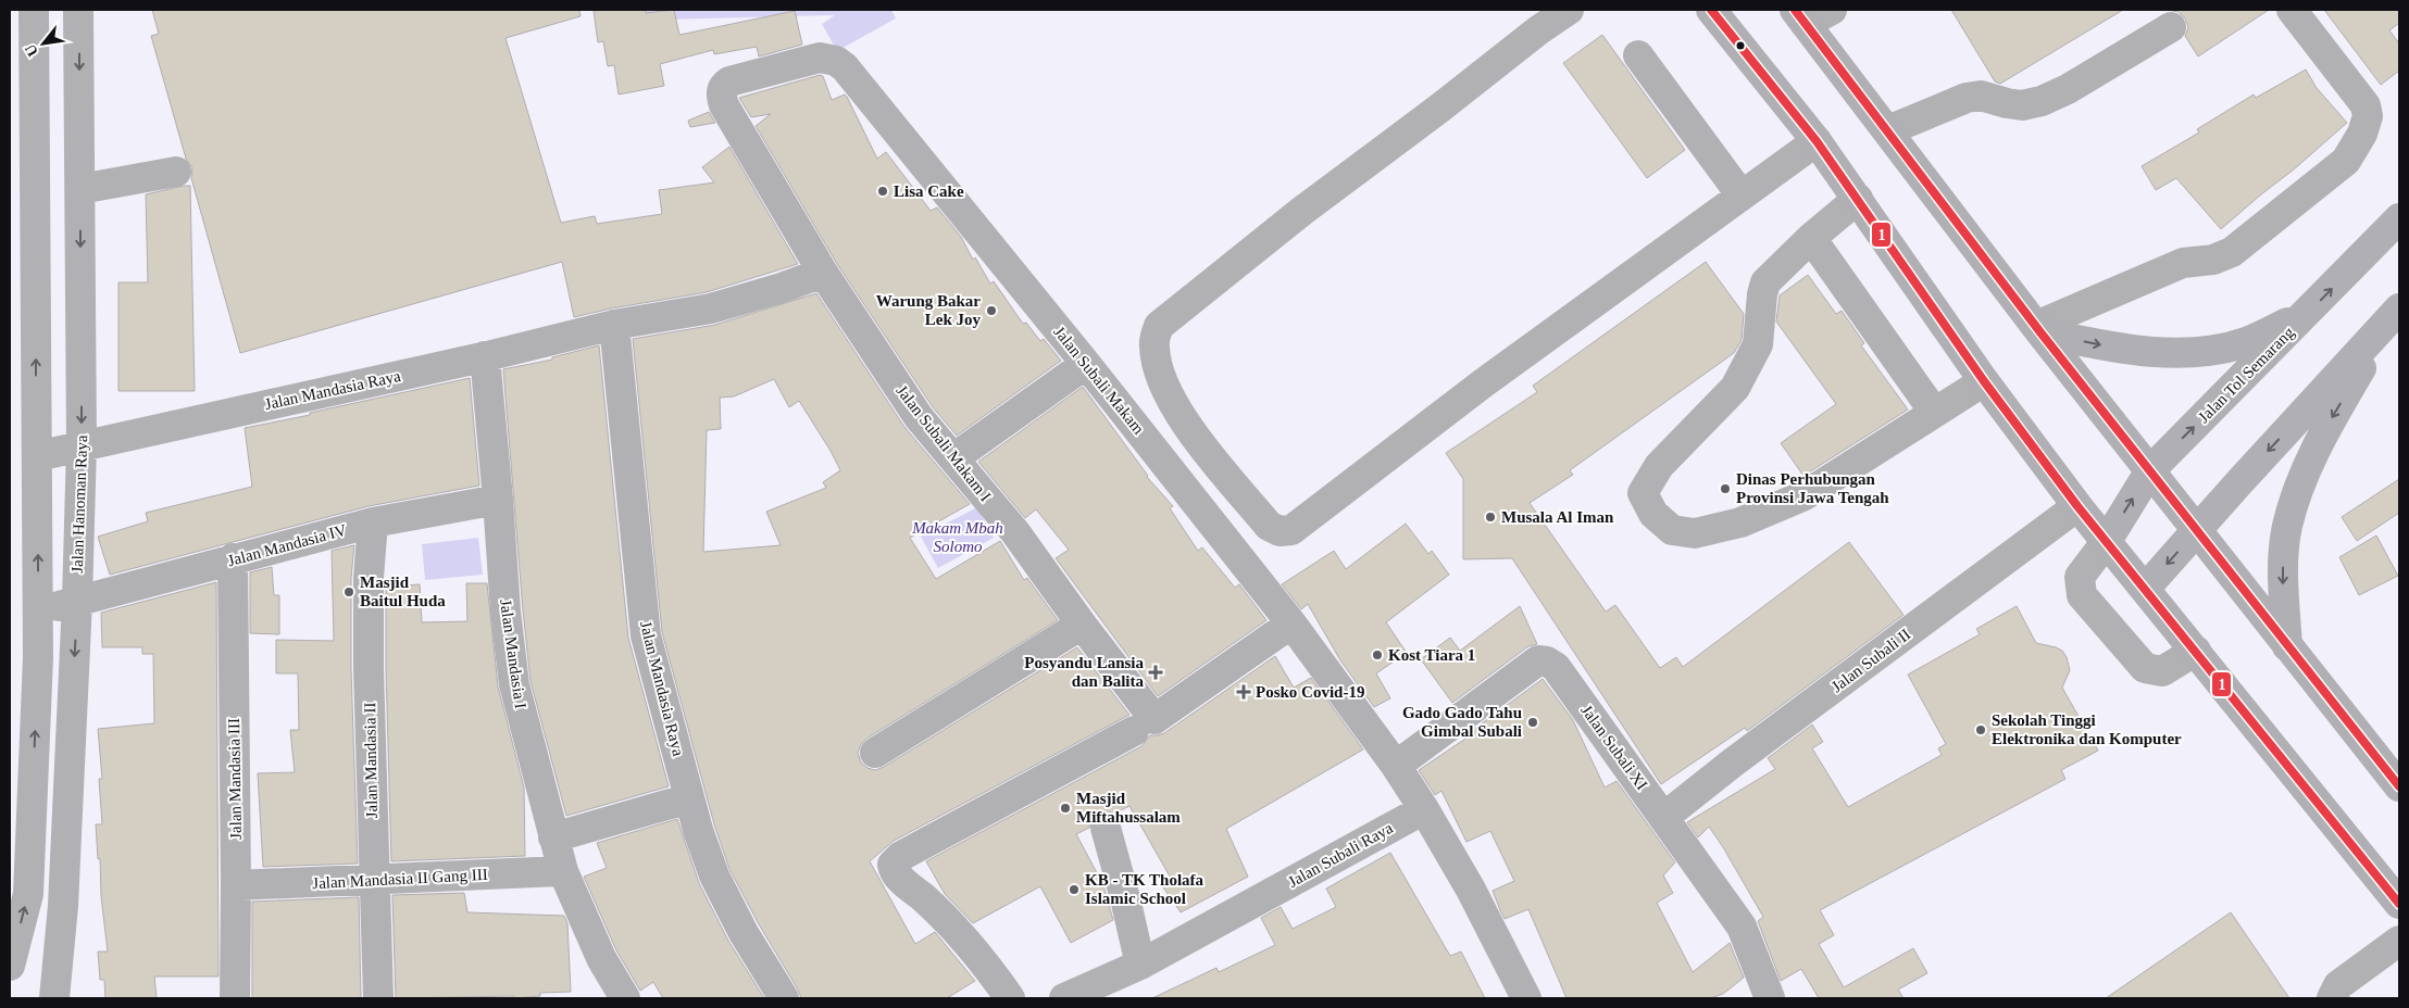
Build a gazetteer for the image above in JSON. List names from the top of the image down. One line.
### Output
{"streets":{"highway":["Jalan Tol Semarang"],"street":["Jalan Subali Makam","Jalan Mandasia Raya","Jalan Subali Makam I","Jalan Hanoman Raya","Jalan Mandasia IV","Jalan Mandasia I","Jalan Subali II","Jalan Subali XI","Jalan Mandasia II","Jalan Mandasia III","Jalan Subali Raya","Jalan Mandasia II Gang III"]},"crossings":[["Jalan Subali Makam","Jalan Subali Makam I"],["Jalan Subali Makam","Jalan Subali XI"],["Jalan Subali Makam","Jalan Subali Raya"],["Jalan Mandasia Raya","Jalan Subali Makam I"],["Jalan Mandasia Raya","Jalan Hanoman Raya"],["Jalan Mandasia Raya","Jalan Mandasia I"],["Jalan Hanoman Raya","Jalan Mandasia IV"],["Jalan Mandasia IV","Jalan Mandasia I"],["Jalan Mandasia IV","Jalan Mandasia II"],["Jalan Mandasia IV","Jalan Mandasia III"],["Jalan Mandasia I","Jalan Mandasia II Gang III"],["Jalan Subali II","Jalan Subali XI"],["Jalan Mandasia II","Jalan Mandasia II Gang III"],["Jalan Mandasia III","Jalan Mandasia II Gang III"]],"parks":["Makam Mbah Solomo"],"places":{"other":["Lisa Cake","Warung Bakar Lek Joy","Dinas Perhubungan Provinsi Jawa Tengah","Musala Al Iman","Masjid Baitul Huda","Kost Tiara 1","Gado Gado Tahu Gimbal Subali","Sekolah Tinggi Elektronika dan Komputer","Masjid Miftahussalam","KB - TK Tholafa Islamic School"],"health":["Posyandu Lansia dan Balita","Posko Covid-19"]},"lines":["transit line 1"],"north":"bottom left"}
